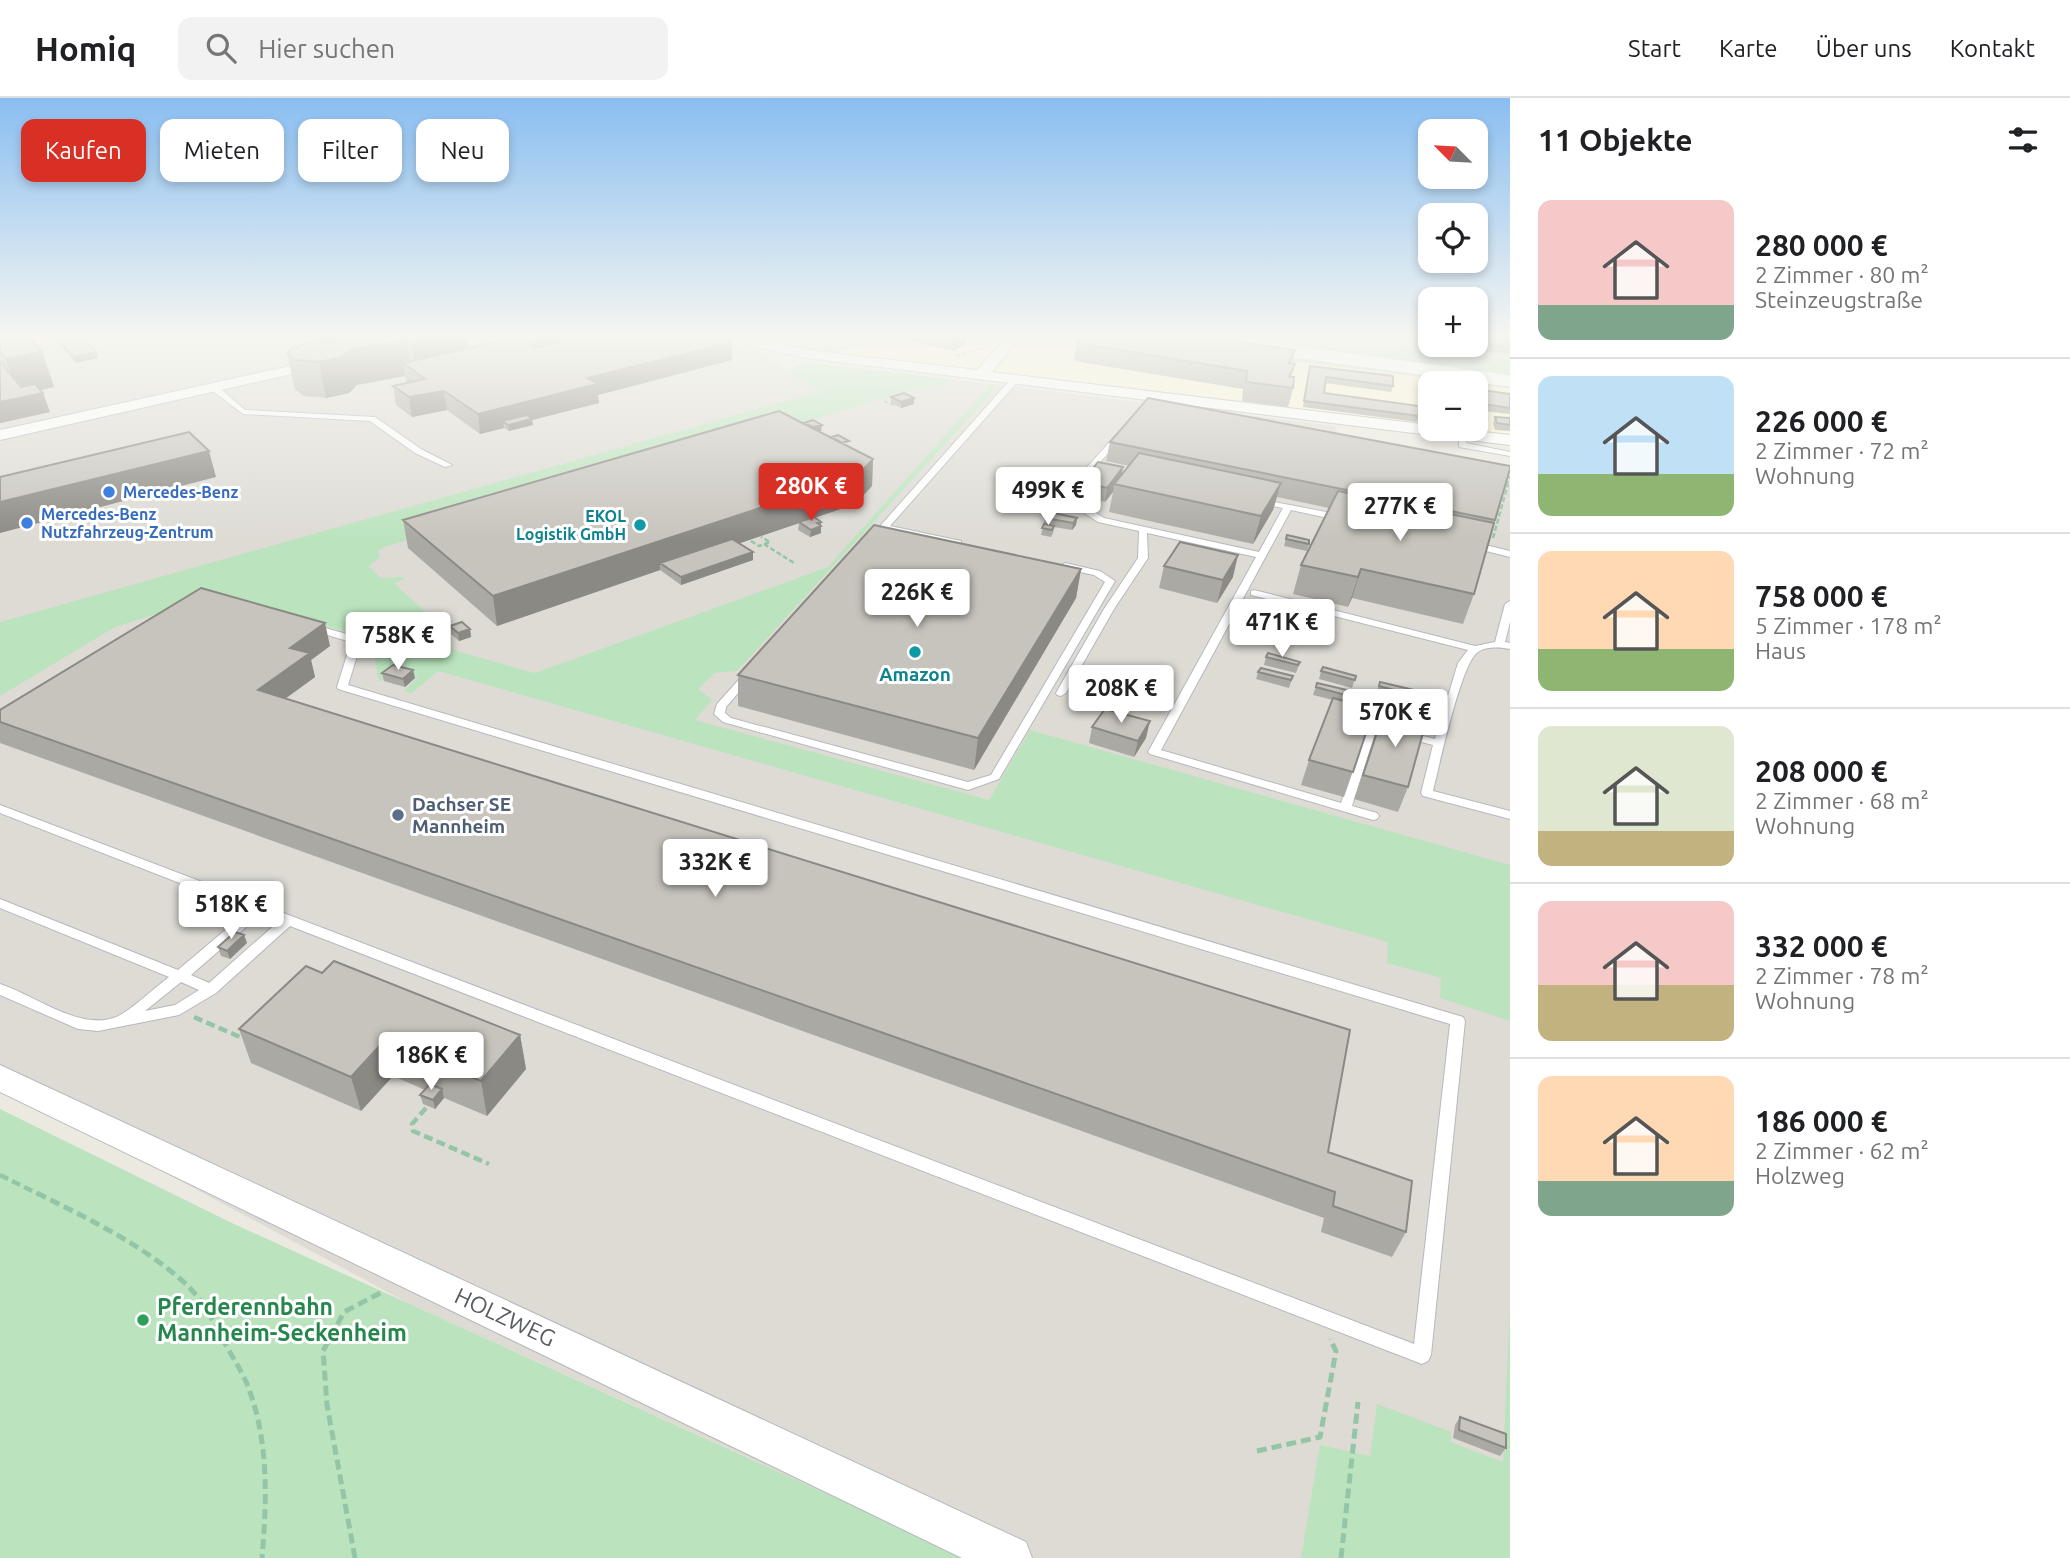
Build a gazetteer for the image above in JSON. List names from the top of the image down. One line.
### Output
{"streets":{"street":["HOLZWEG"]},"places":["Mercedes-Benz","Mercedes-Benz Nutzfahrzeug-Zentrum","EKOL Logistik GmbH","Amazon","Dachser SE Mannheim","Pferderennbahn Mannheim-Seckenheim"],"north":"top left","page":{"header":"Homiq","search":"Hier suchen","nav":["Start","Karte","Über uns","Kontakt"],"heading":"11 Objekte","map_buttons":["+","−"],"chip":["Kaufen","Mieten","Filter","Neu"],"list":[{"name":"280 000 €","note":"2 Zimmer · 80 m² · Steinzeugstraße"},{"name":"226 000 €","note":"2 Zimmer · 72 m² · Wohnung"},{"name":"758 000 €","note":"5 Zimmer · 178 m² · Haus"},{"name":"208 000 €","note":"2 Zimmer · 68 m² · Wohnung"},{"name":"332 000 €","note":"2 Zimmer · 78 m² · Wohnung"},{"name":"186 000 €","note":"2 Zimmer · 62 m² · Holzweg"}],"price":["280K €","499K €","277K €","226K €","471K €","758K €","208K €","570K €","332K €","518K €","186K €"]}}
